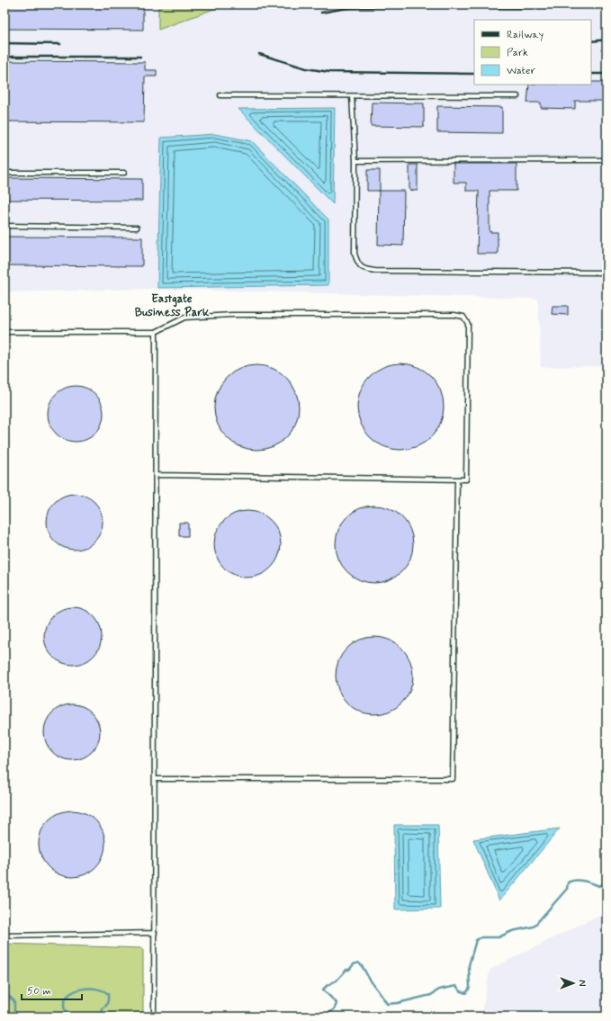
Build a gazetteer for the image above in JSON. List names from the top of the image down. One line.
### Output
{"districts":["Eastgate Business Park"],"legend":["Railway","Park","Water"],"scale_bar":"50 m","north":"right"}
